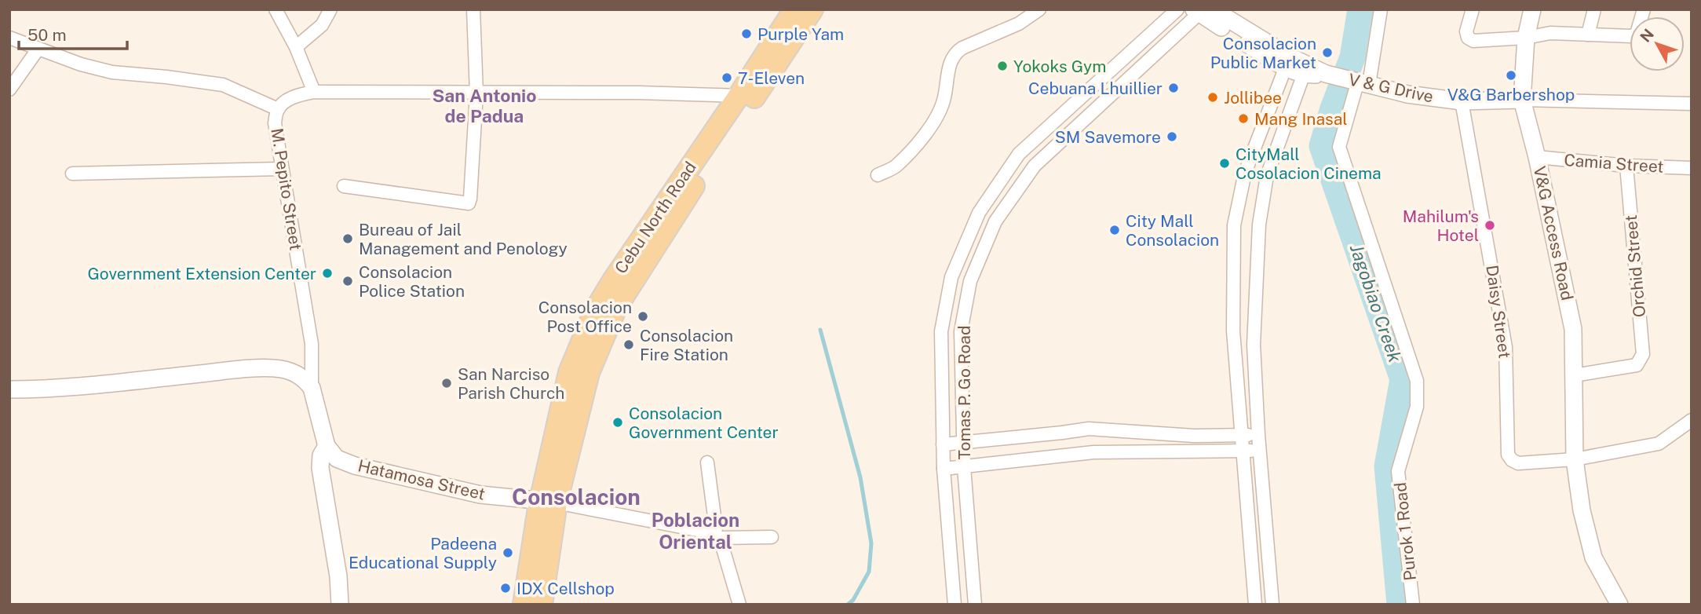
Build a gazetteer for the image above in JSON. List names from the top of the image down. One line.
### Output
{"streets":{"main road":["Cebu North Road"],"street":["V & G Drive","Camia Street","M. Pepito Street","V&G Access Road","Orchid Street","Daisy Street","Tomas P. Go Road","Hatamosa Street","Purok 1 Road"]},"crossings":[["V & G Drive","V&G Access Road"],["V & G Drive","Daisy Street"],["V & G Drive","Tomas P. Go Road"],["V & G Drive","Purok 1 Road"],["Camia Street","V&G Access Road"],["Camia Street","Orchid Street"],["M. Pepito Street","Cebu North Road"],["M. Pepito Street","Hatamosa Street"],["Cebu North Road","Hatamosa Street"],["V&G Access Road","Orchid Street"],["V&G Access Road","Daisy Street"]],"districts":["San Antonio de Padua","Consolacion","Poblacion Oriental"],"water":["Jagobiao Creek"],"places":["Purple Yam","Consolacion Public Market","Yokoks Gym","V&G Barbershop","7-Eleven","Cebuana Lhuillier","Jollibee","Mang Inasal","SM Savemore","CityMall Cosolacion Cinema","Mahilum's Hotel","City Mall Consolacion","Bureau of Jail Management and Penology","Government Extension Center","Consolacion Police Station","Consolacion Post Office","Consolacion Fire Station","San Narciso Parish Church","Consolacion Government Center","Padeena Educational Supply","IDX Cellshop"],"scale_bar":"50 m","north":"top left"}
